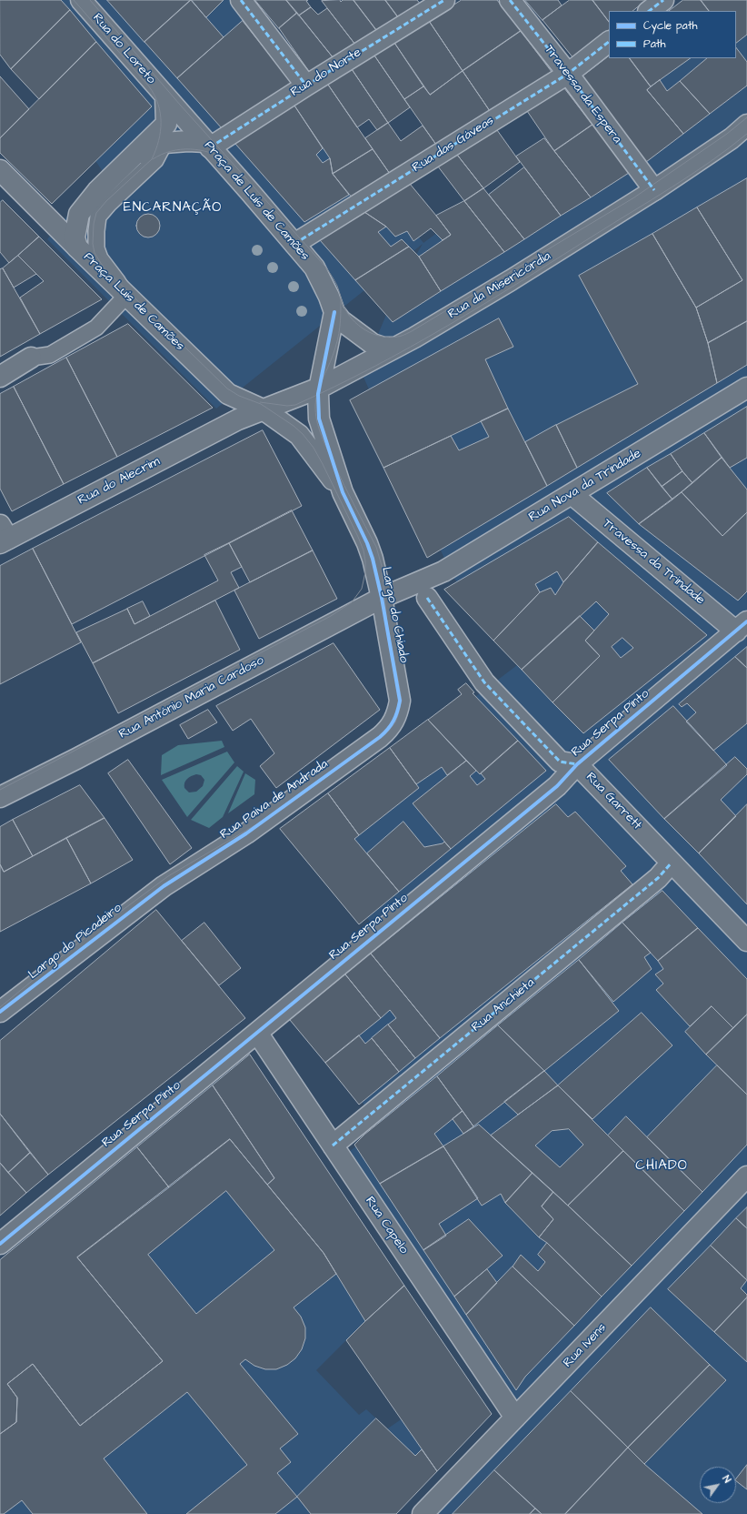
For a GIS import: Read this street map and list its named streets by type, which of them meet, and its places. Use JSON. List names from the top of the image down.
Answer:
{
  "streets": {
    "street": [
      "Rua do Loreto",
      "Rua do Norte",
      "Travessa da Espera",
      "Rua das Gáveas",
      "Praça de Luís de Camões",
      "Rua da Misericórdia",
      "Praça Luís de Camões",
      "Rua do Alecrim",
      "Rua Nova da Trindade",
      "Travessa da Trindade",
      "Largo do Chiado",
      "Rua António Maria Cardoso",
      "Rua Serpa Pinto",
      "Rua Paiva de Andrada",
      "Rua Garrett",
      "Largo do Picadeiro",
      "Rua Anchieta",
      "Rua Capelo",
      "Rua Ivens"
    ]
  },
  "crossings": [
    ["Rua do Loreto", "Praça de Luís de Camões"],
    ["Rua do Norte", "Praça de Luís de Camões"],
    ["Rua do Norte", "Praça Luís de Camões"],
    ["Travessa da Espera", "Rua das Gáveas"],
    ["Travessa da Espera", "Rua da Misericórdia"],
    ["Rua das Gáveas", "Praça de Luís de Camões"],
    ["Praça de Luís de Camões", "Praça Luís de Camões"],
    ["Rua da Misericórdia", "Praça Luís de Camões"],
    ["Rua da Misericórdia", "Rua do Alecrim"],
    ["Rua da Misericórdia", "Largo do Chiado"],
    ["Praça Luís de Camões", "Largo do Chiado"],
    ["Rua Nova da Trindade", "Travessa da Trindade"],
    ["Rua Nova da Trindade", "Largo do Chiado"],
    ["Rua Nova da Trindade", "Rua Garrett"],
    ["Travessa da Trindade", "Rua Serpa Pinto"],
    ["Largo do Chiado", "Rua António Maria Cardoso"],
    ["Largo do Chiado", "Rua Paiva de Andrada"],
    ["Largo do Chiado", "Rua Garrett"],
    ["Rua Serpa Pinto", "Rua Garrett"],
    ["Rua Serpa Pinto", "Rua Capelo"],
    ["Rua Paiva de Andrada", "Largo do Picadeiro"],
    ["Rua Garrett", "Rua Anchieta"],
    ["Rua Anchieta", "Rua Capelo"],
    ["Rua Capelo", "Rua Ivens"]
  ],
  "districts": ["ENCARNAÇÃO", "CHIADO"],
  "legend": ["Cycle path", "Path"],
  "north": "top right"
}
